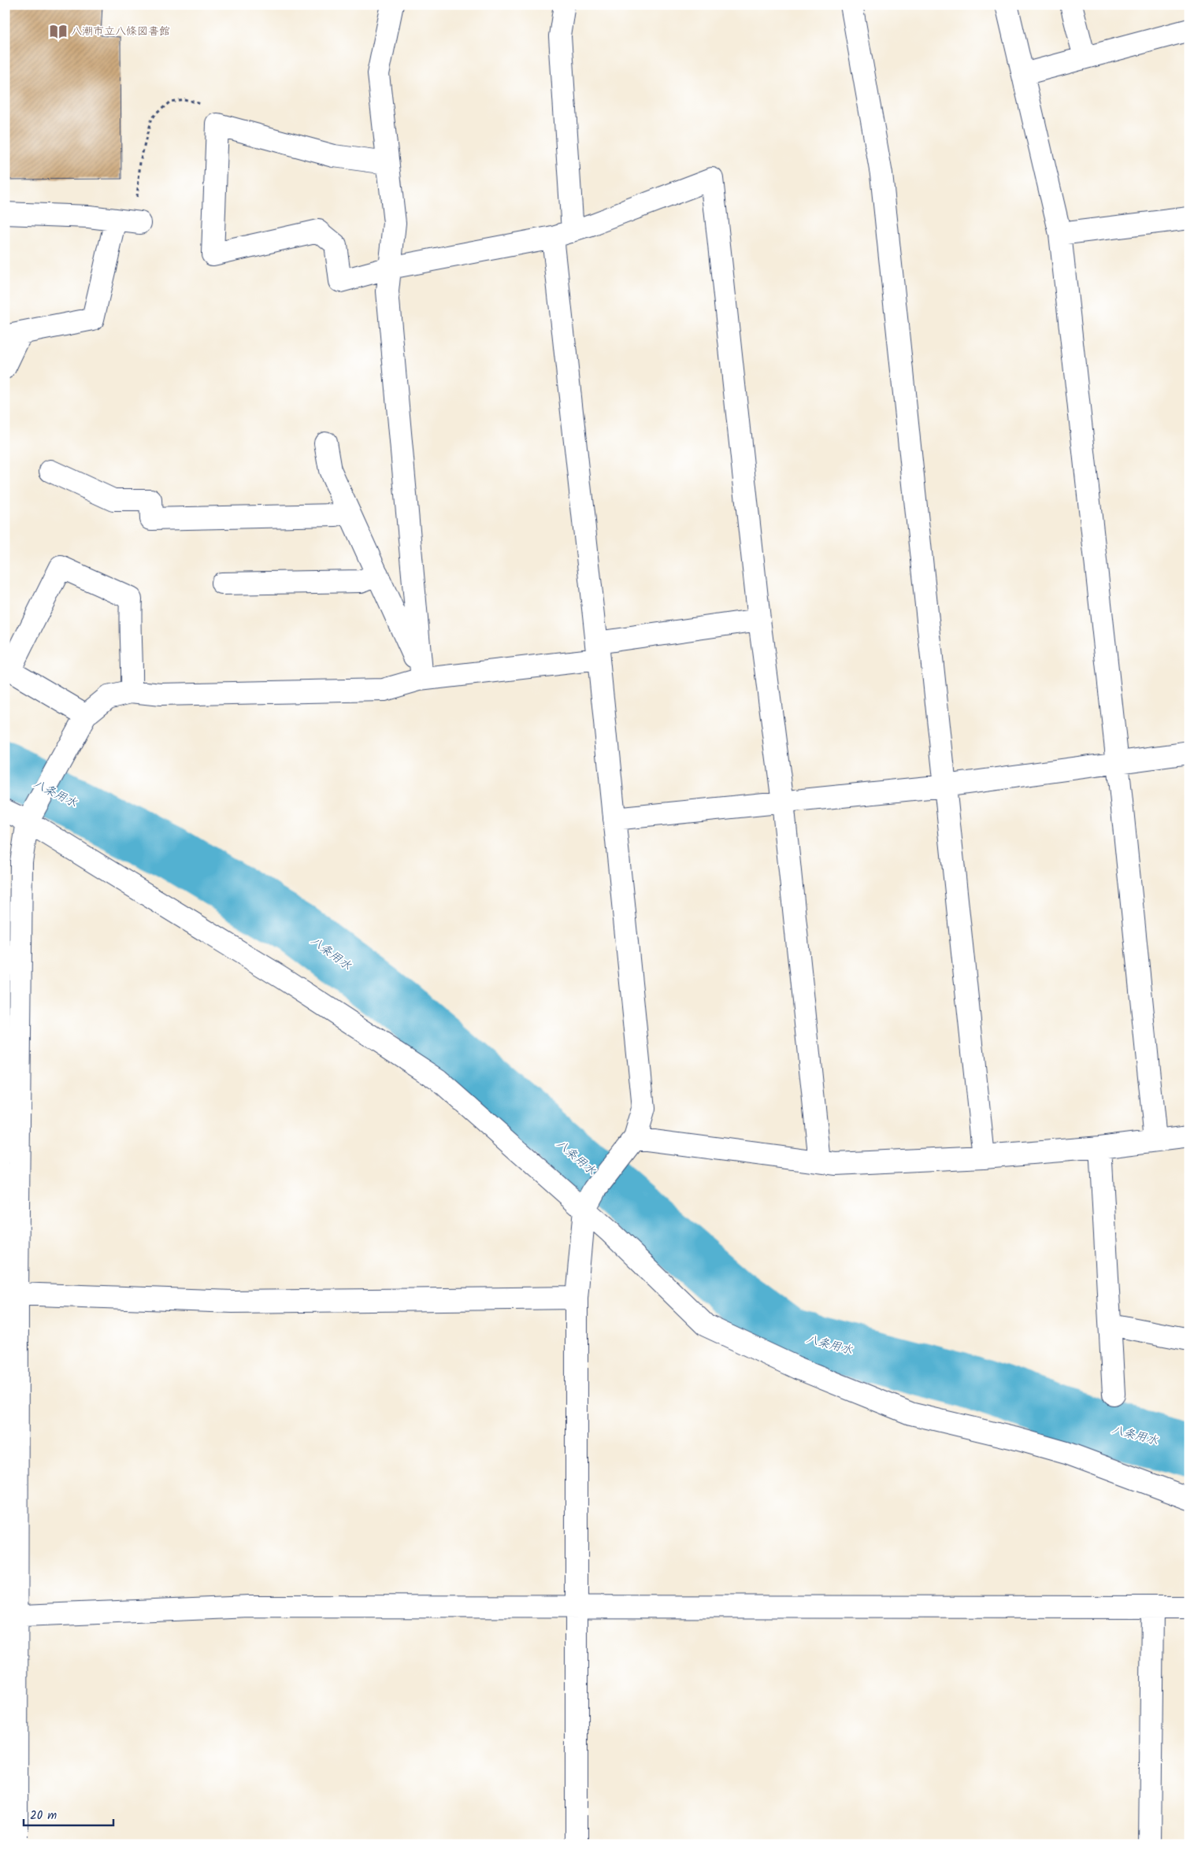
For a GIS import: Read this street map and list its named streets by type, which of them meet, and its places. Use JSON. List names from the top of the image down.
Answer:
{
  "water": ["八条用水"],
  "places": {
    "library": ["八潮市立八條図書館"]
  },
  "scale_bar": "20 m"
}
